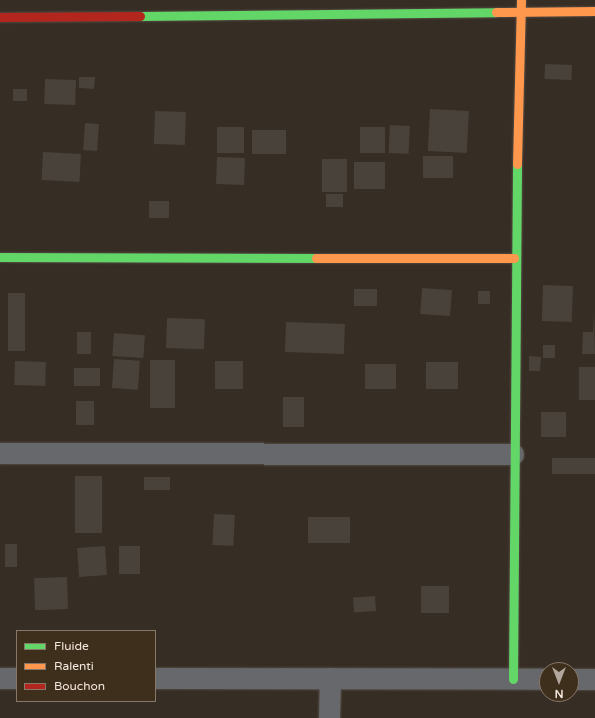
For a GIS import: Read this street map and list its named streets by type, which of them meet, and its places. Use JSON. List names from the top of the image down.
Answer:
{
  "legend": ["Fluide", "Ralenti", "Bouchon"],
  "north": "bottom"
}
